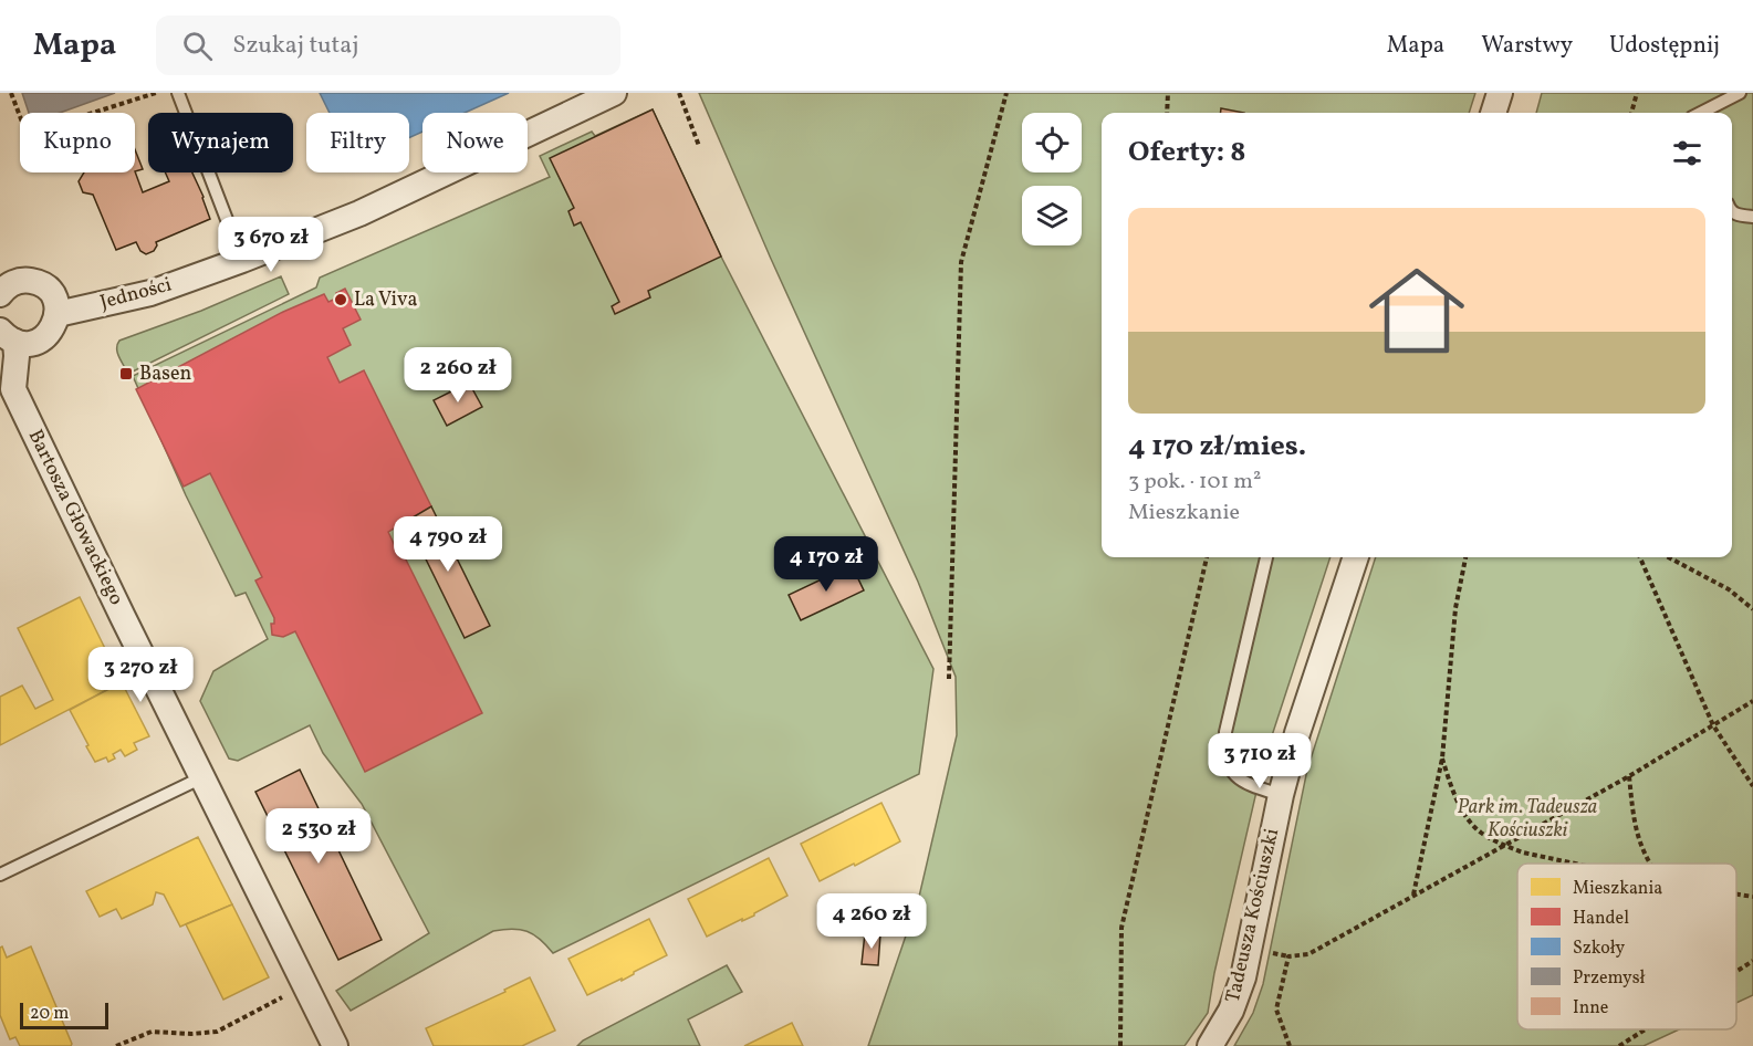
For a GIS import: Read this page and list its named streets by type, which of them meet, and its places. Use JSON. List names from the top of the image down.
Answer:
{
  "streets": {
    "street": ["Jedności", "Bartosza Głowackiego", "Tadeusza Kościuszki"]
  },
  "parks": ["Park im. Tadeusza Kościuszki"],
  "places": {
    "other": ["La Viva"],
    "transit": ["Basen"]
  },
  "legend": [
    "Mieszkania",
    "Handel",
    "Szkoły",
    "Przemysł",
    "Inne"
  ],
  "scale_bar": "20 m",
  "page": {
    "header": "Mapa",
    "search": "Szukaj tutaj",
    "nav": ["Mapa", "Warstwy", "Udostępnij"],
    "chip": [
      "Kupno",
      "Wynajem",
      "Filtry",
      "Nowe"
    ],
    "heading": "Oferty: 8",
    "list": [
      {
        "name": "4 170 zł/mies.",
        "note": "3 pok. · 101 m² · Mieszkanie"
      }
    ],
    "price": [
      "3 670 zł",
      "2 260 zł",
      "4 790 zł",
      "4 170 zł",
      "3 270 zł",
      "3 710 zł",
      "2 530 zł",
      "4 260 zł"
    ],
    "scale": "20 m"
  }
}
